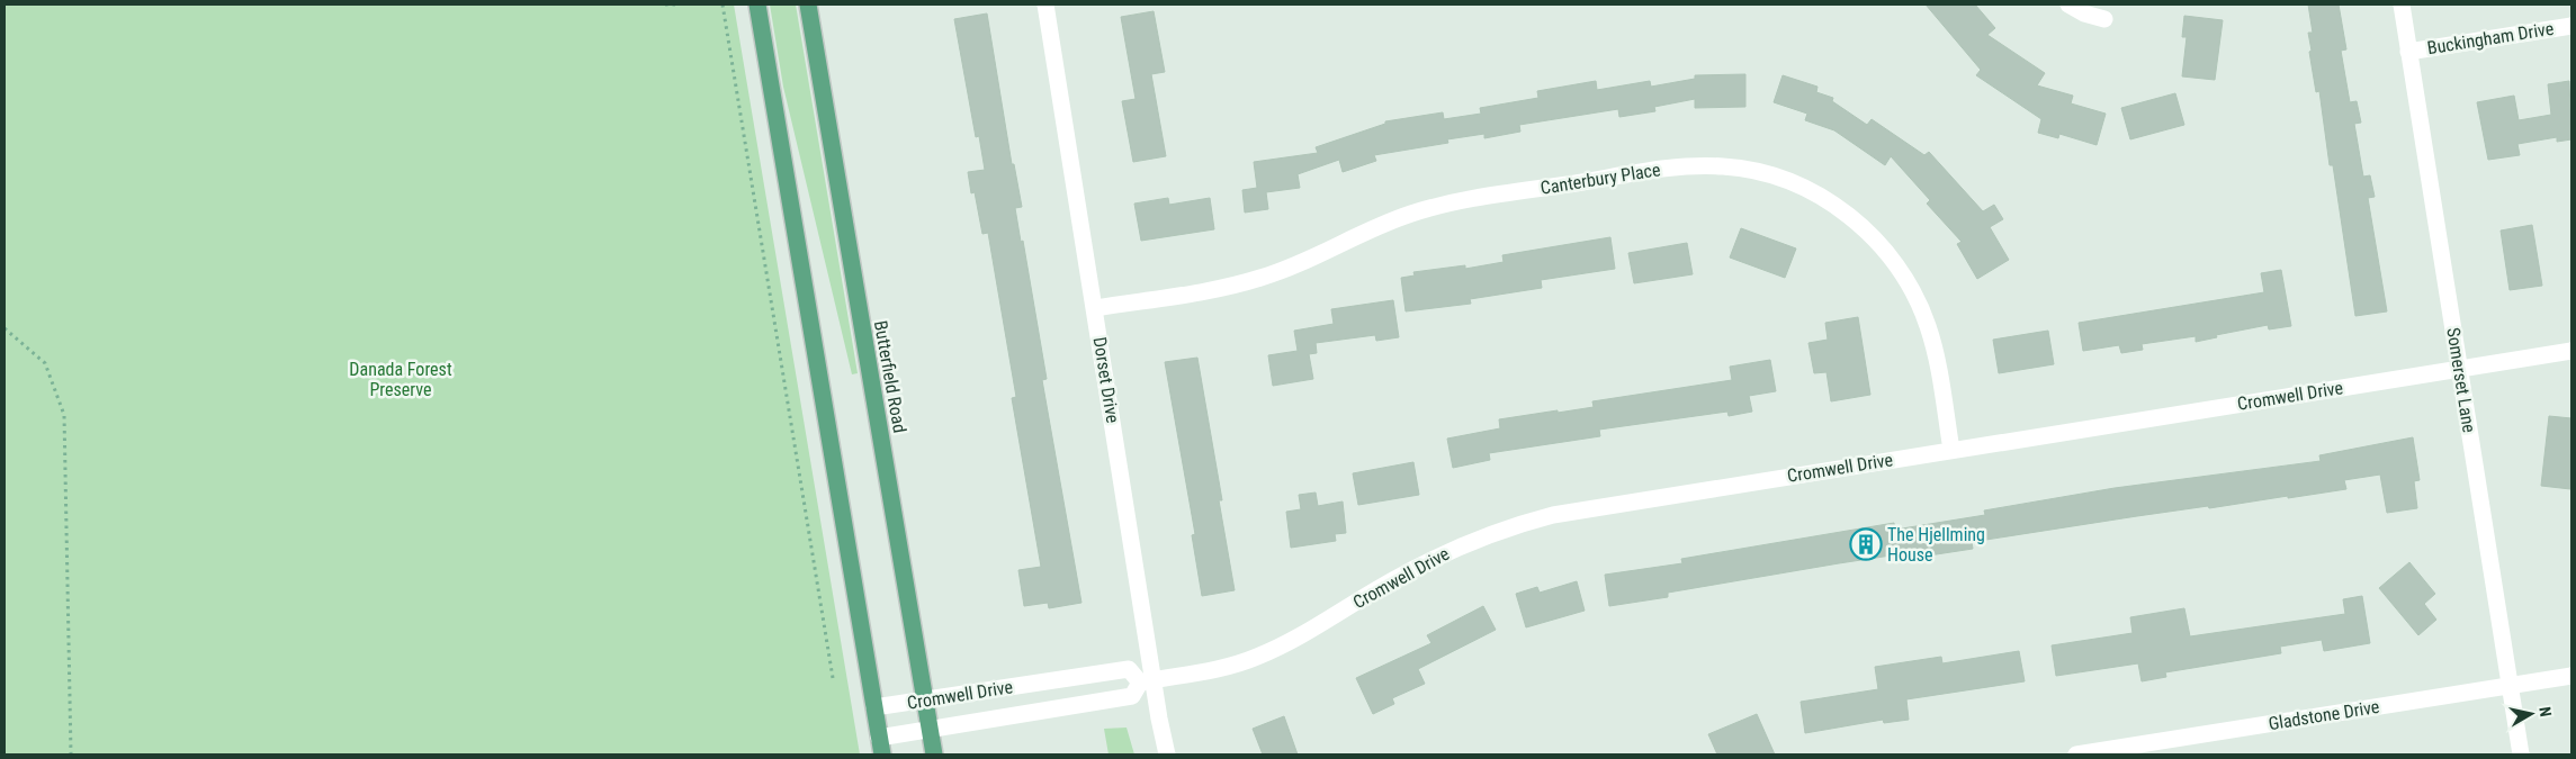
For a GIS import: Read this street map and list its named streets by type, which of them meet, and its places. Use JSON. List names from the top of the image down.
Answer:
{
  "streets": {
    "main road": ["Butterfield Road"],
    "street": [
      "Buckingham Drive",
      "Canterbury Place",
      "Dorset Drive",
      "Somerset Lane",
      "Cromwell Drive",
      "Gladstone Drive"
    ]
  },
  "crossings": [
    ["Buckingham Drive", "Somerset Lane"],
    ["Canterbury Place", "Dorset Drive"],
    ["Canterbury Place", "Cromwell Drive"],
    ["Butterfield Road", "Cromwell Drive"],
    ["Dorset Drive", "Cromwell Drive"],
    ["Somerset Lane", "Cromwell Drive"],
    ["Somerset Lane", "Gladstone Drive"]
  ],
  "parks": ["Danada Forest Preserve"],
  "places": {
    "building": ["The Hjellming House"]
  },
  "north": "right"
}
